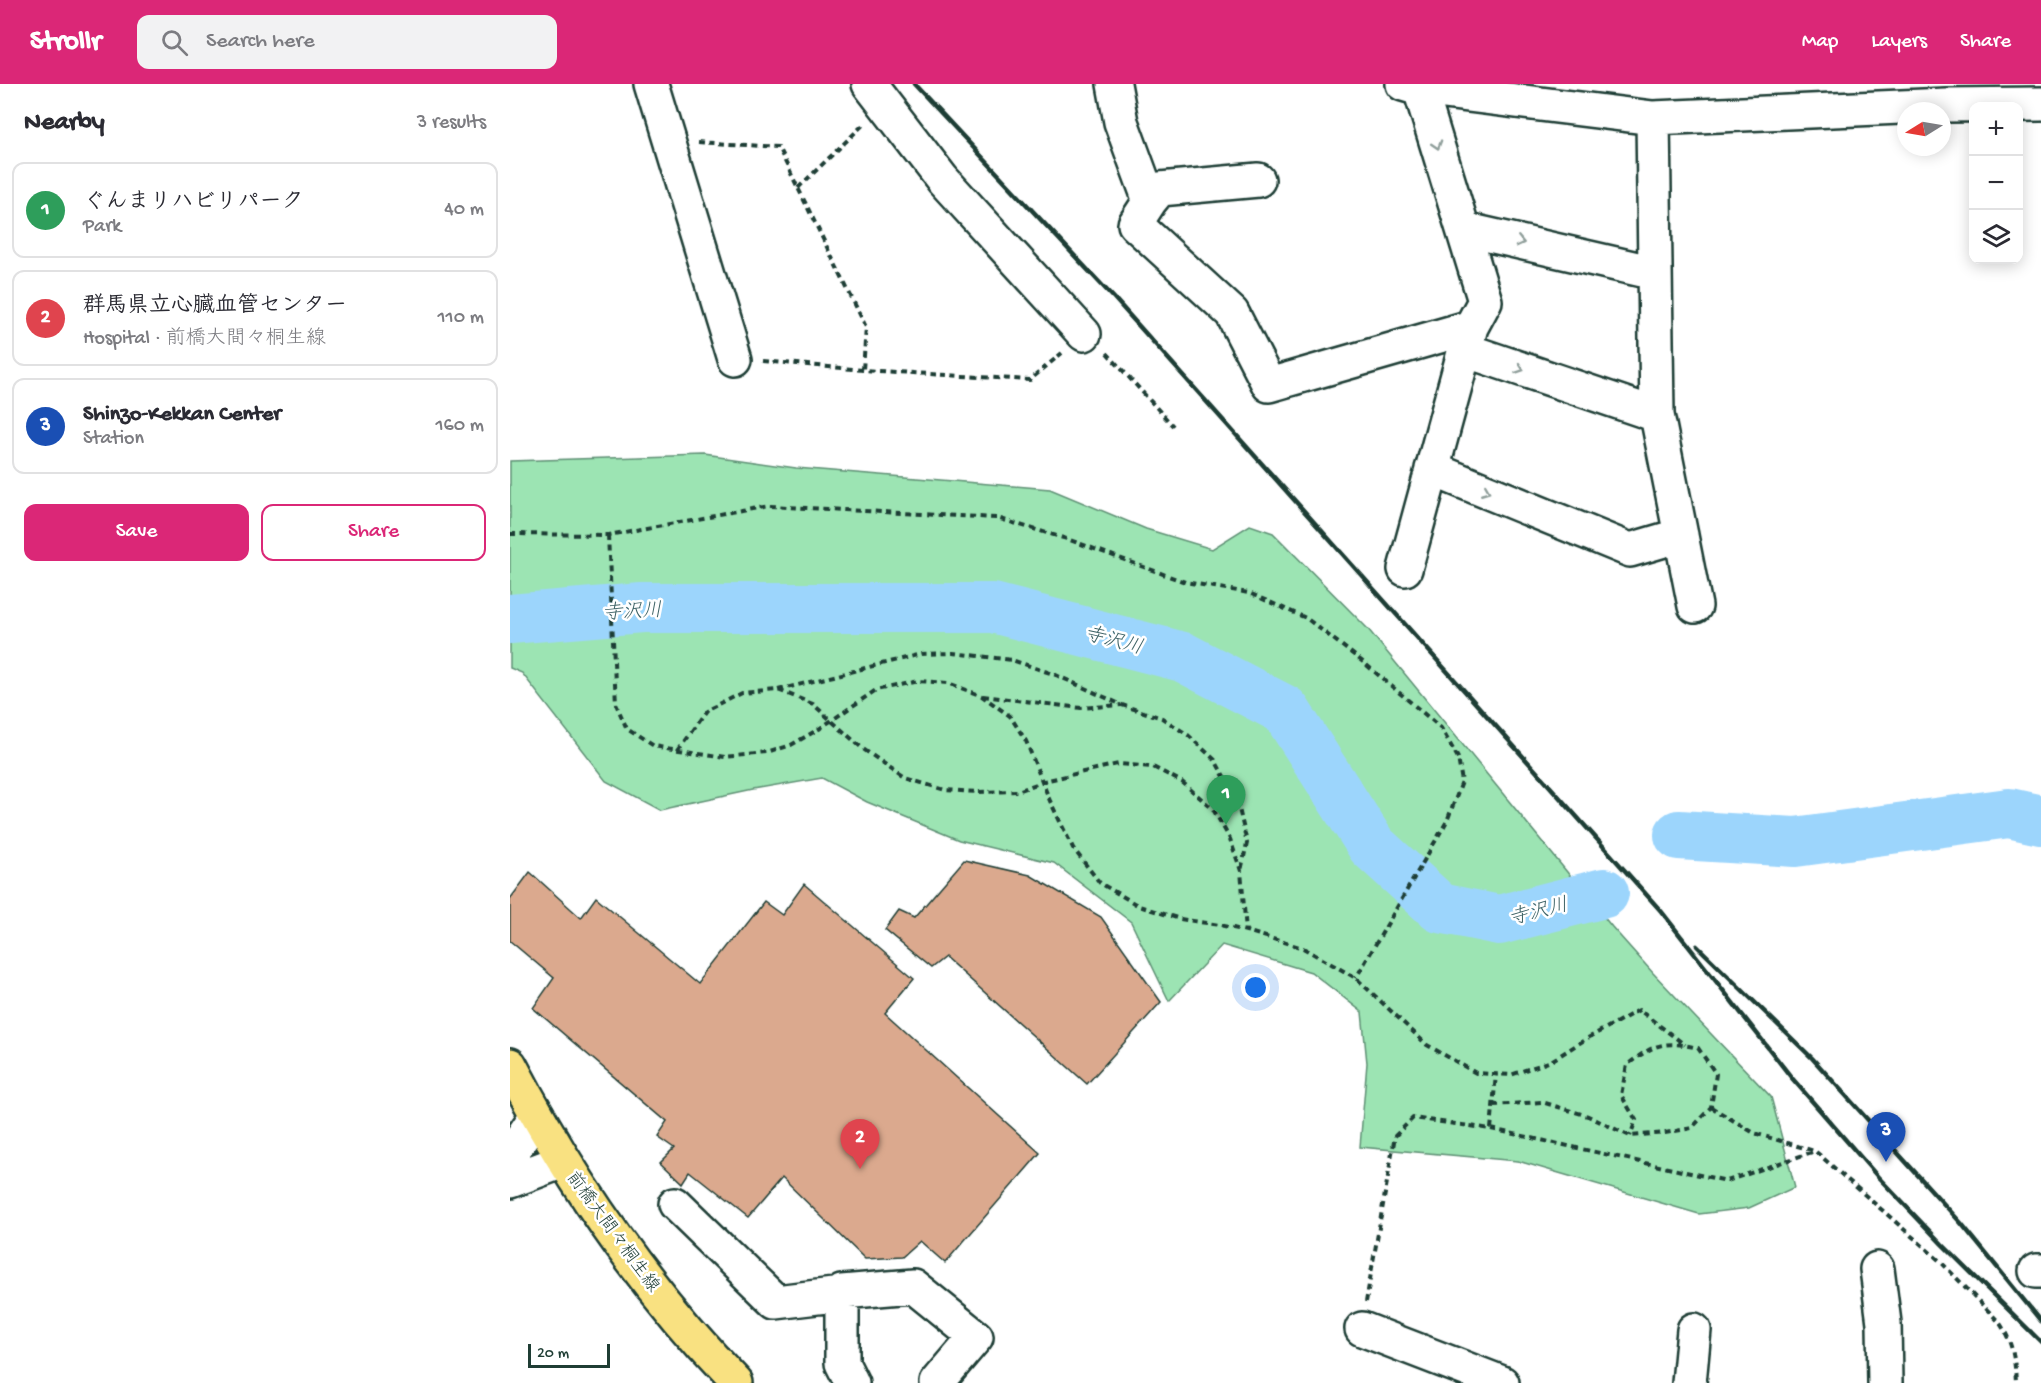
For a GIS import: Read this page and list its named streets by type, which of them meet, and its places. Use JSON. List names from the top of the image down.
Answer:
{
  "streets": {
    "main road": ["前橋大間々桐生線"]
  },
  "water": ["寺沢川"],
  "scale_bar": "20 m",
  "north": "left",
  "page": {
    "header": "Strollr",
    "search": "Search here",
    "nav": ["Map", "Layers", "Share"],
    "heading": ["Nearby", "3 results"],
    "map_buttons": ["+", "−"],
    "list": [
      {
        "mark": "1",
        "name": "ぐんまリハビリパーク",
        "note": "Park",
        "value": "40 m"
      },
      {
        "mark": "2",
        "name": "群馬県立心臓血管センター",
        "note": "Hospital · 前橋大間々桐生線",
        "value": "110 m"
      },
      {
        "mark": "3",
        "name": "Shinzo-Kekkan Center",
        "note": "Station",
        "value": "160 m"
      }
    ],
    "buttons": ["Save", "Share"],
    "pins": ["1", "3", "2"],
    "scale": "20 m"
  }
}
